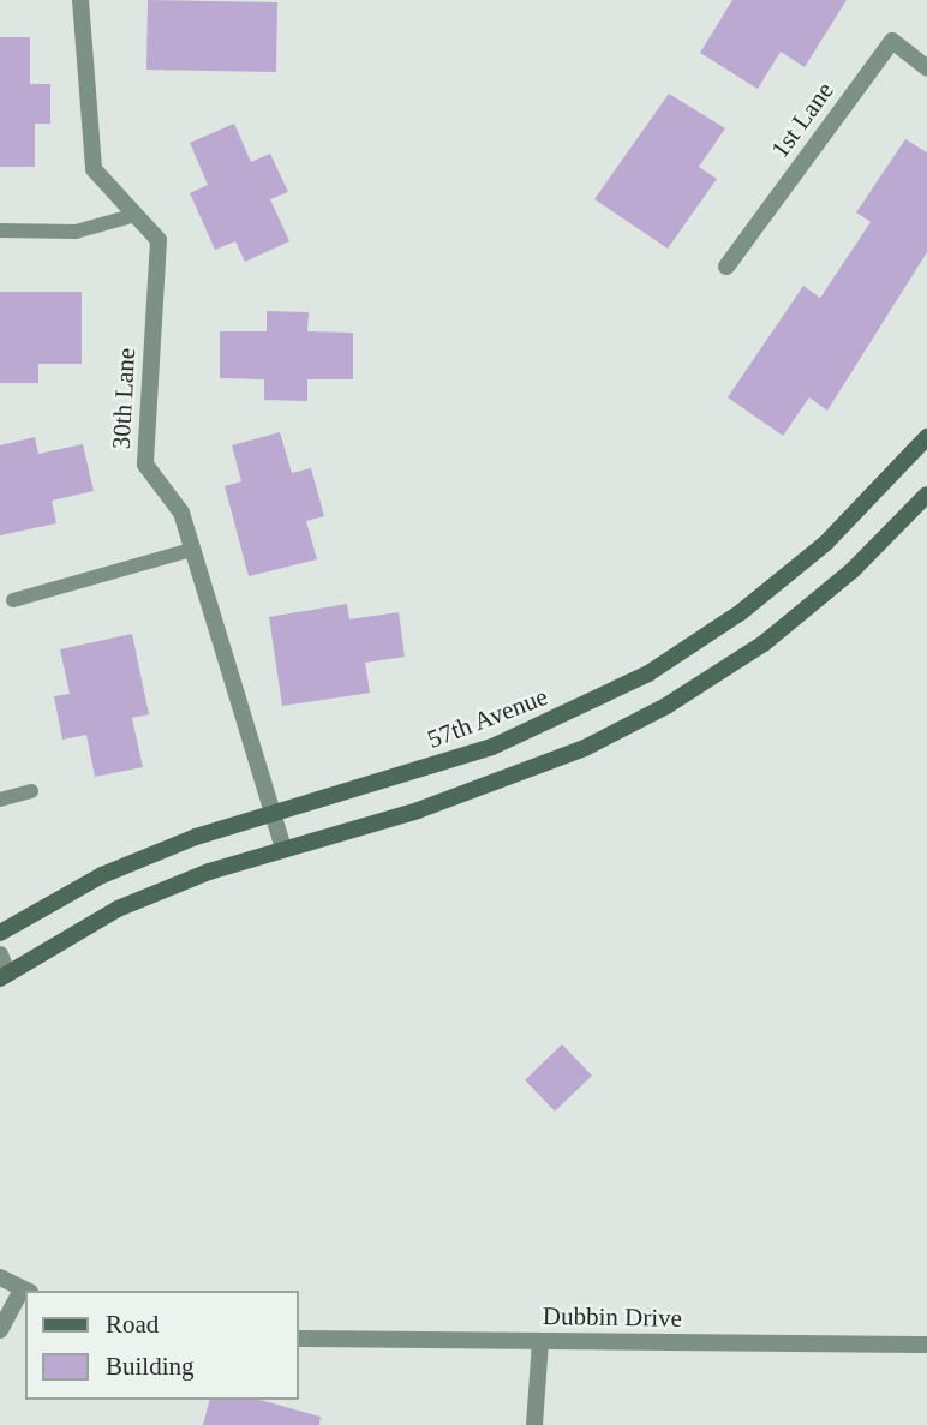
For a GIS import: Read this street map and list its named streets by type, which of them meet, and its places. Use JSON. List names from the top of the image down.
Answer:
{
  "streets": {
    "street": [
      "1st Lane",
      "30th Lane",
      "57th Avenue",
      "Dubbin Drive"
    ]
  },
  "crossings": [
    ["30th Lane", "57th Avenue"]
  ],
  "legend": ["Road", "Building"]
}
